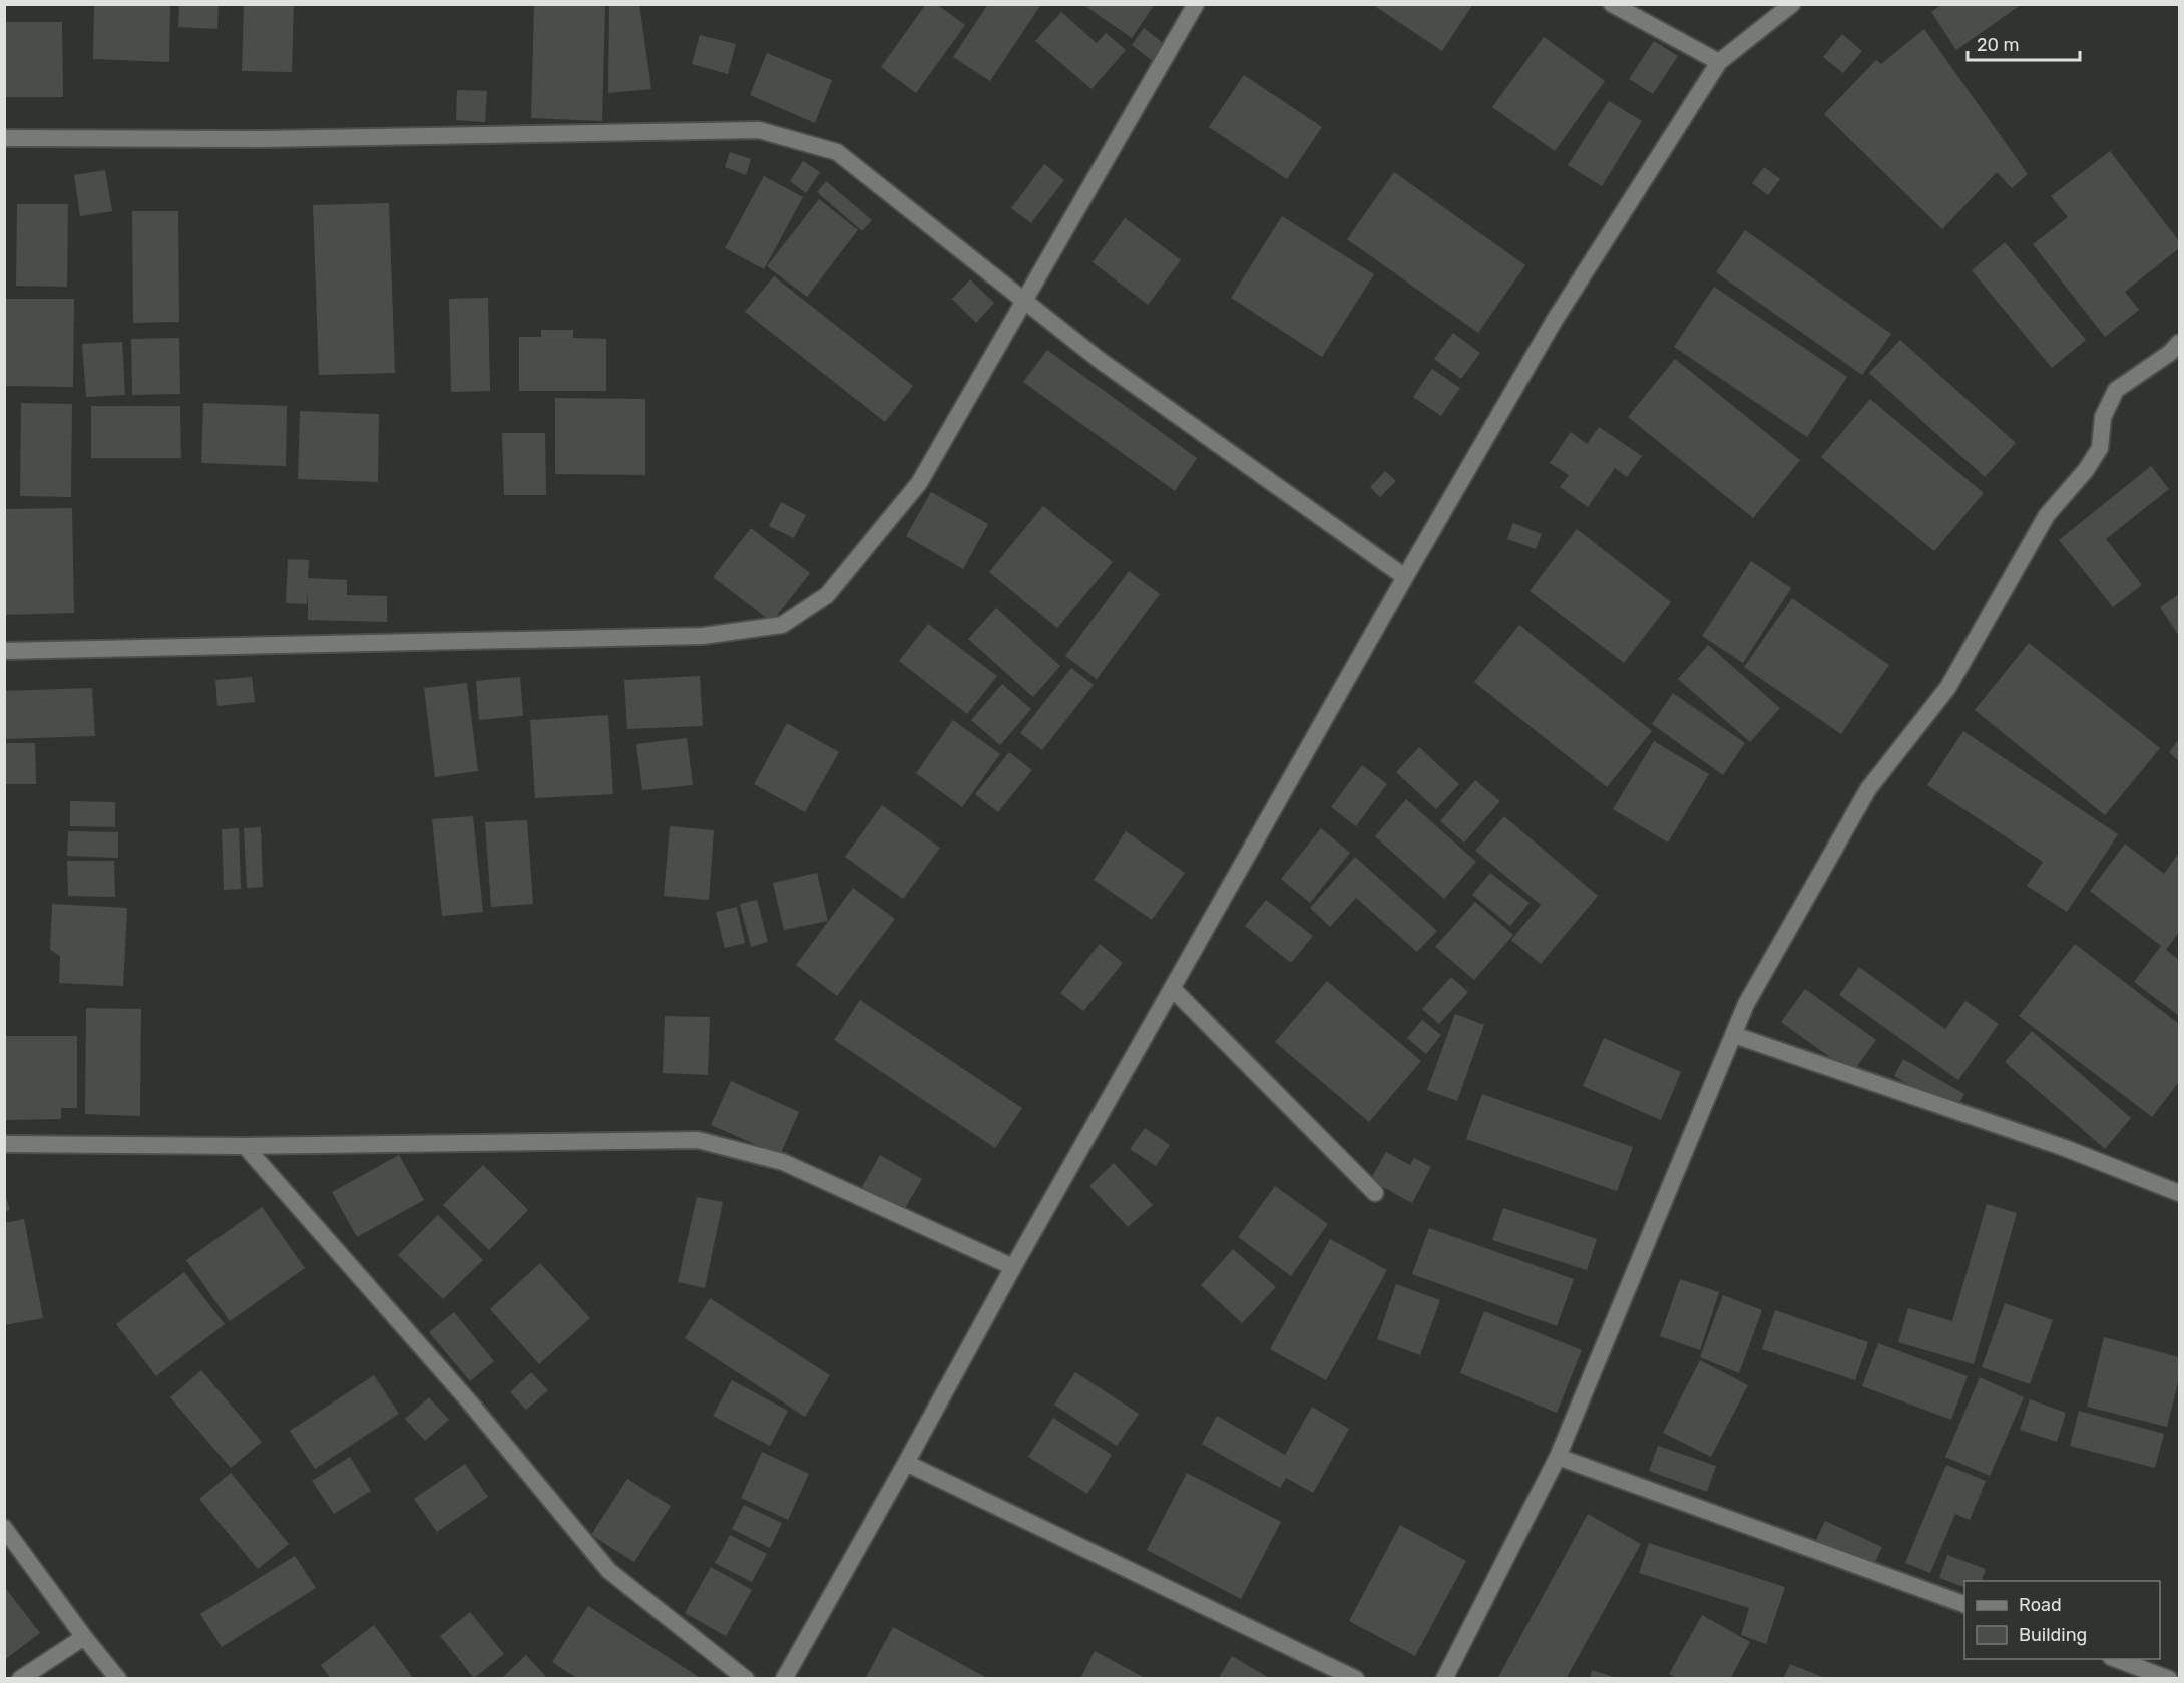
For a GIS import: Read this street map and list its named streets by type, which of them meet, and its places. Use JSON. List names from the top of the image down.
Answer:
{
  "legend": ["Road", "Building"],
  "scale_bar": "20 m"
}
